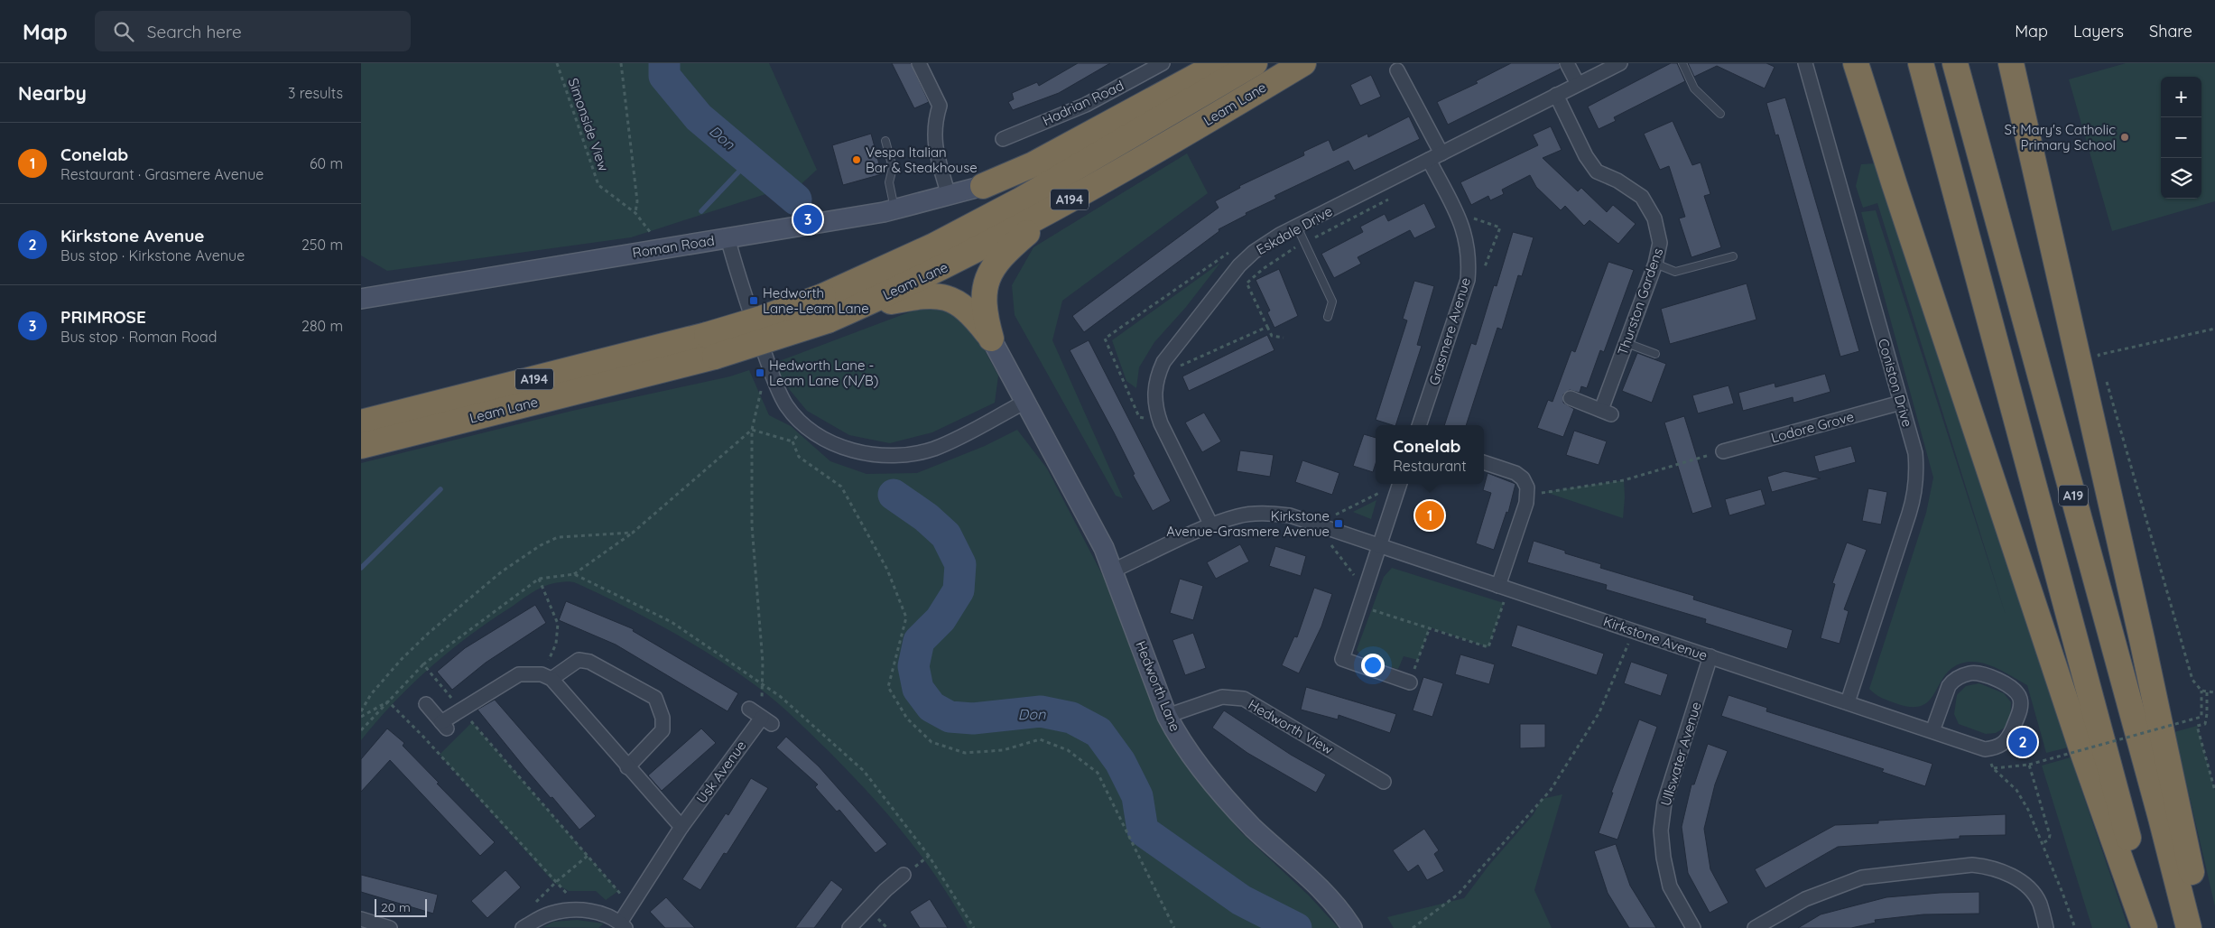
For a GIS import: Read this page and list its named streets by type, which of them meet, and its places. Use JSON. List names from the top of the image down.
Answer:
{
  "streets": {
    "highway": ["Leam Lane", "A194", "A19"],
    "street": [
      "Hadrian Road",
      "Eskdale Drive",
      "Roman Road",
      "Thurston Gardens",
      "Grasmere Avenue",
      "Coniston Drive",
      "Lodore Grove",
      "Kirkstone Avenue",
      "Hedworth Lane",
      "Hedworth View",
      "Ullswater Avenue",
      "Usk Avenue"
    ],
    "path": ["Simonside View"]
  },
  "crossings": [
    ["Leam Lane", "A194"],
    ["Simonside View", "Roman Road"],
    ["A194", "Hedworth Lane"],
    ["Eskdale Drive", "Thurston Gardens"],
    ["Eskdale Drive", "Grasmere Avenue"],
    ["Eskdale Drive", "Kirkstone Avenue"],
    ["Coniston Drive", "Lodore Grove"],
    ["Coniston Drive", "Kirkstone Avenue"],
    ["Kirkstone Avenue", "Hedworth Lane"],
    ["Kirkstone Avenue", "Ullswater Avenue"],
    ["Hedworth Lane", "Hedworth View"]
  ],
  "water": ["Don"],
  "places": {
    "other": ["St Mary's Catholic Primary School", "Vespa Italian Bar & Steakhouse"],
    "transit": ["Hedworth Lane-Leam Lane", "Hedworth Lane - Leam Lane (N/B)", "Kirkstone Avenue-Grasmere Avenue"]
  },
  "scale_bar": "20 m",
  "page": {
    "header": "Map",
    "search": "Search here",
    "nav": ["Map", "Layers", "Share"],
    "heading": ["Nearby", "3 results"],
    "map_buttons": ["+", "−"],
    "list": [
      {
        "mark": "1",
        "name": "Conelab",
        "note": "Restaurant · Grasmere Avenue",
        "value": "60 m"
      },
      {
        "mark": "2",
        "name": "Kirkstone Avenue",
        "note": "Bus stop · Kirkstone Avenue",
        "value": "250 m"
      },
      {
        "mark": "3",
        "name": "PRIMROSE",
        "note": "Bus stop · Roman Road",
        "value": "280 m"
      }
    ],
    "pins": ["3", "1", "2"],
    "popup": ["Conelab", "Restaurant"],
    "scale": "20 m"
  }
}
